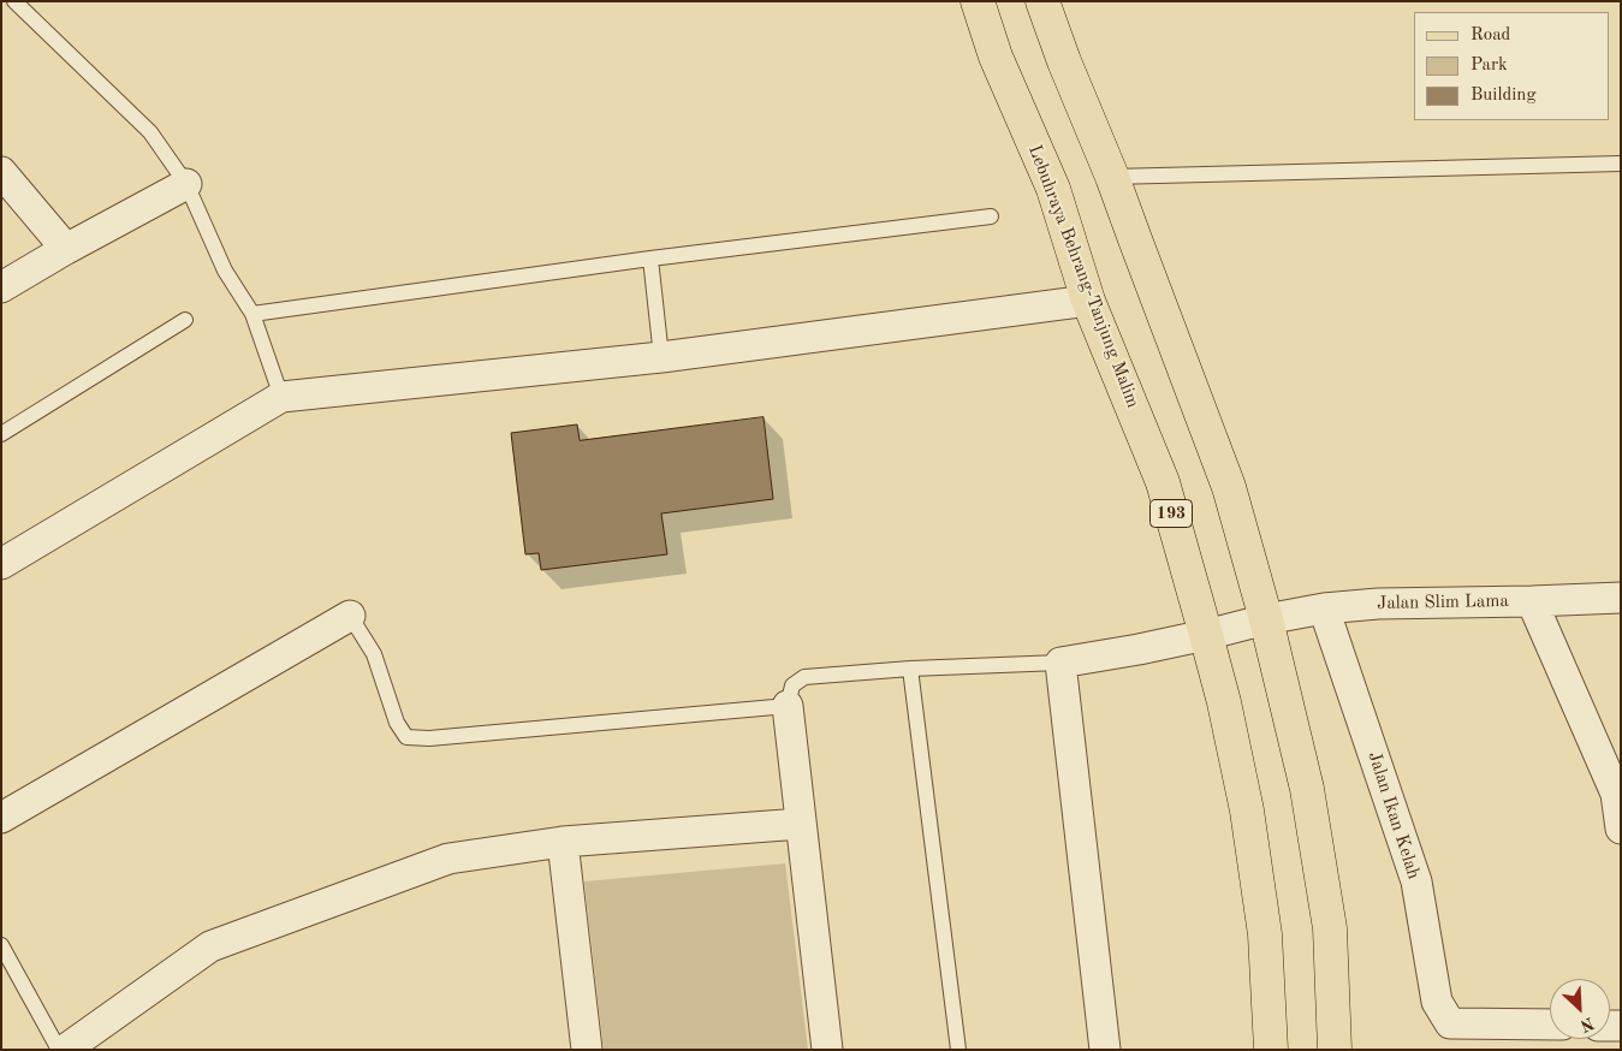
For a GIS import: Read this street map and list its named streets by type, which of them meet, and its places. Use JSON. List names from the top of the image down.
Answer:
{
  "streets": {
    "main road": ["Lebuhraya Behrang-Tanjung Malim", "193"],
    "street": ["Jalan Slim Lama", "Jalan Ikan Kelah"]
  },
  "crossings": [
    ["Lebuhraya Behrang-Tanjung Malim", "Jalan Slim Lama"],
    ["Jalan Slim Lama", "Jalan Ikan Kelah"]
  ],
  "legend": ["Road", "Park", "Building"],
  "north": "bottom right"
}
